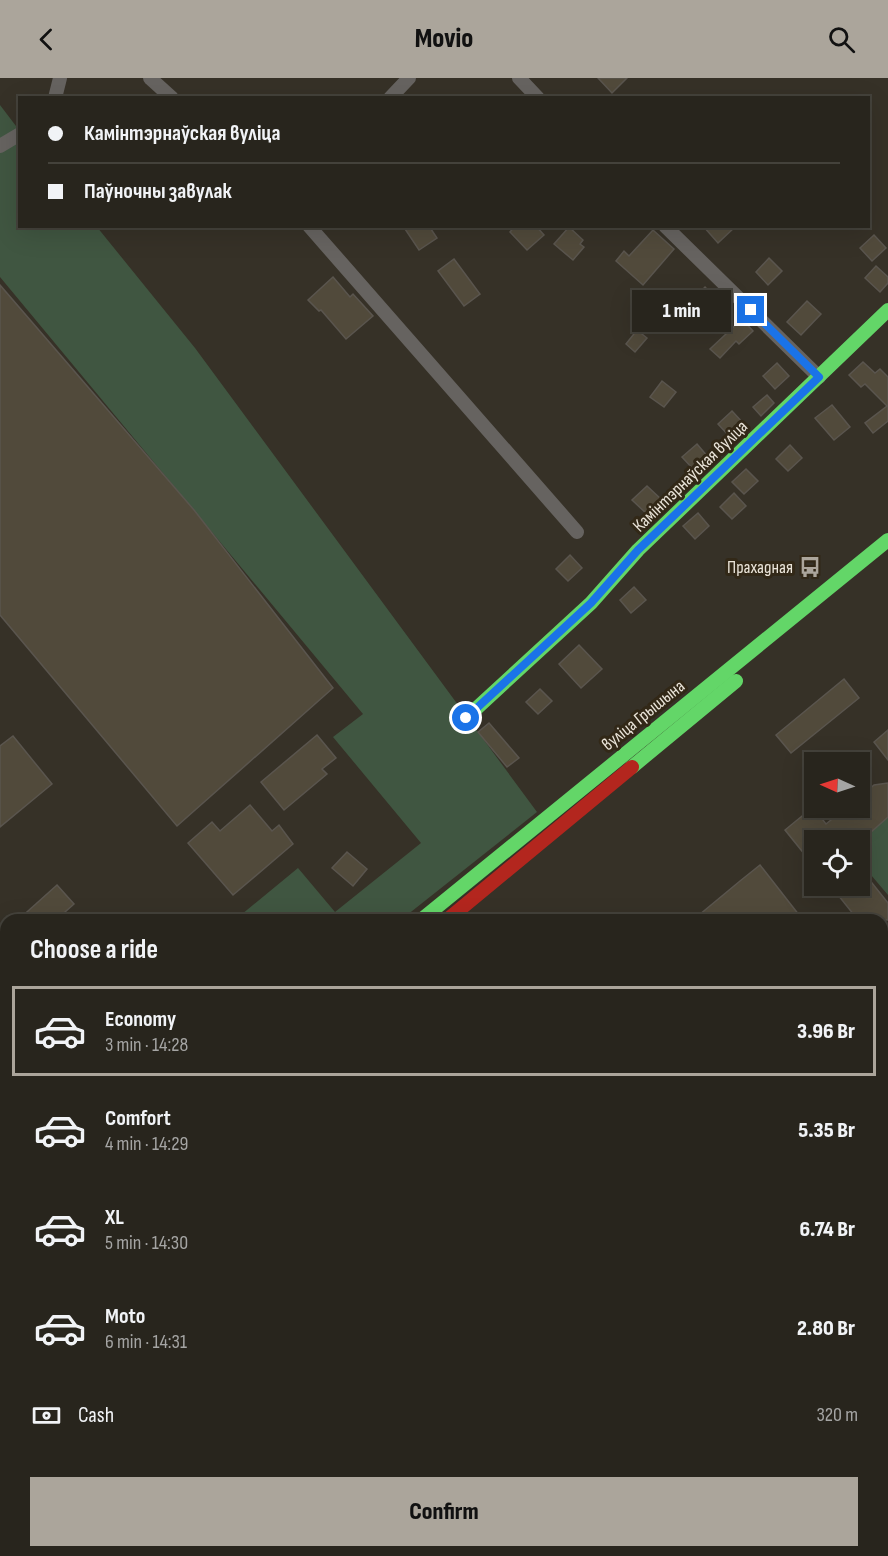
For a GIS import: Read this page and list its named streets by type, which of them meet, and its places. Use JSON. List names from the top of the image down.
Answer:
{
  "streets": {
    "main road": ["Камінтэрнаўская вуліца", "вуліца Грышына"]
  },
  "places": {
    "bus stop": ["Прахадная"]
  },
  "north": "left",
  "page": {
    "header": "Movio",
    "banner": ["Камінтэрнаўская вуліца", "Паўночны завулак"],
    "bubble": "1 min",
    "heading": "Choose a ride",
    "list": [
      {
        "name": "Economy",
        "note": "3 min · 14:28",
        "value": "3.96 Br"
      },
      {
        "name": "Comfort",
        "note": "4 min · 14:29",
        "value": "5.35 Br"
      },
      {
        "name": "XL",
        "note": "5 min · 14:30",
        "value": "6.74 Br"
      },
      {
        "name": "Moto",
        "note": "6 min · 14:31",
        "value": "2.80 Br"
      }
    ],
    "pay": ["Cash", "320 m"],
    "buttons": "Confirm"
  }
}
